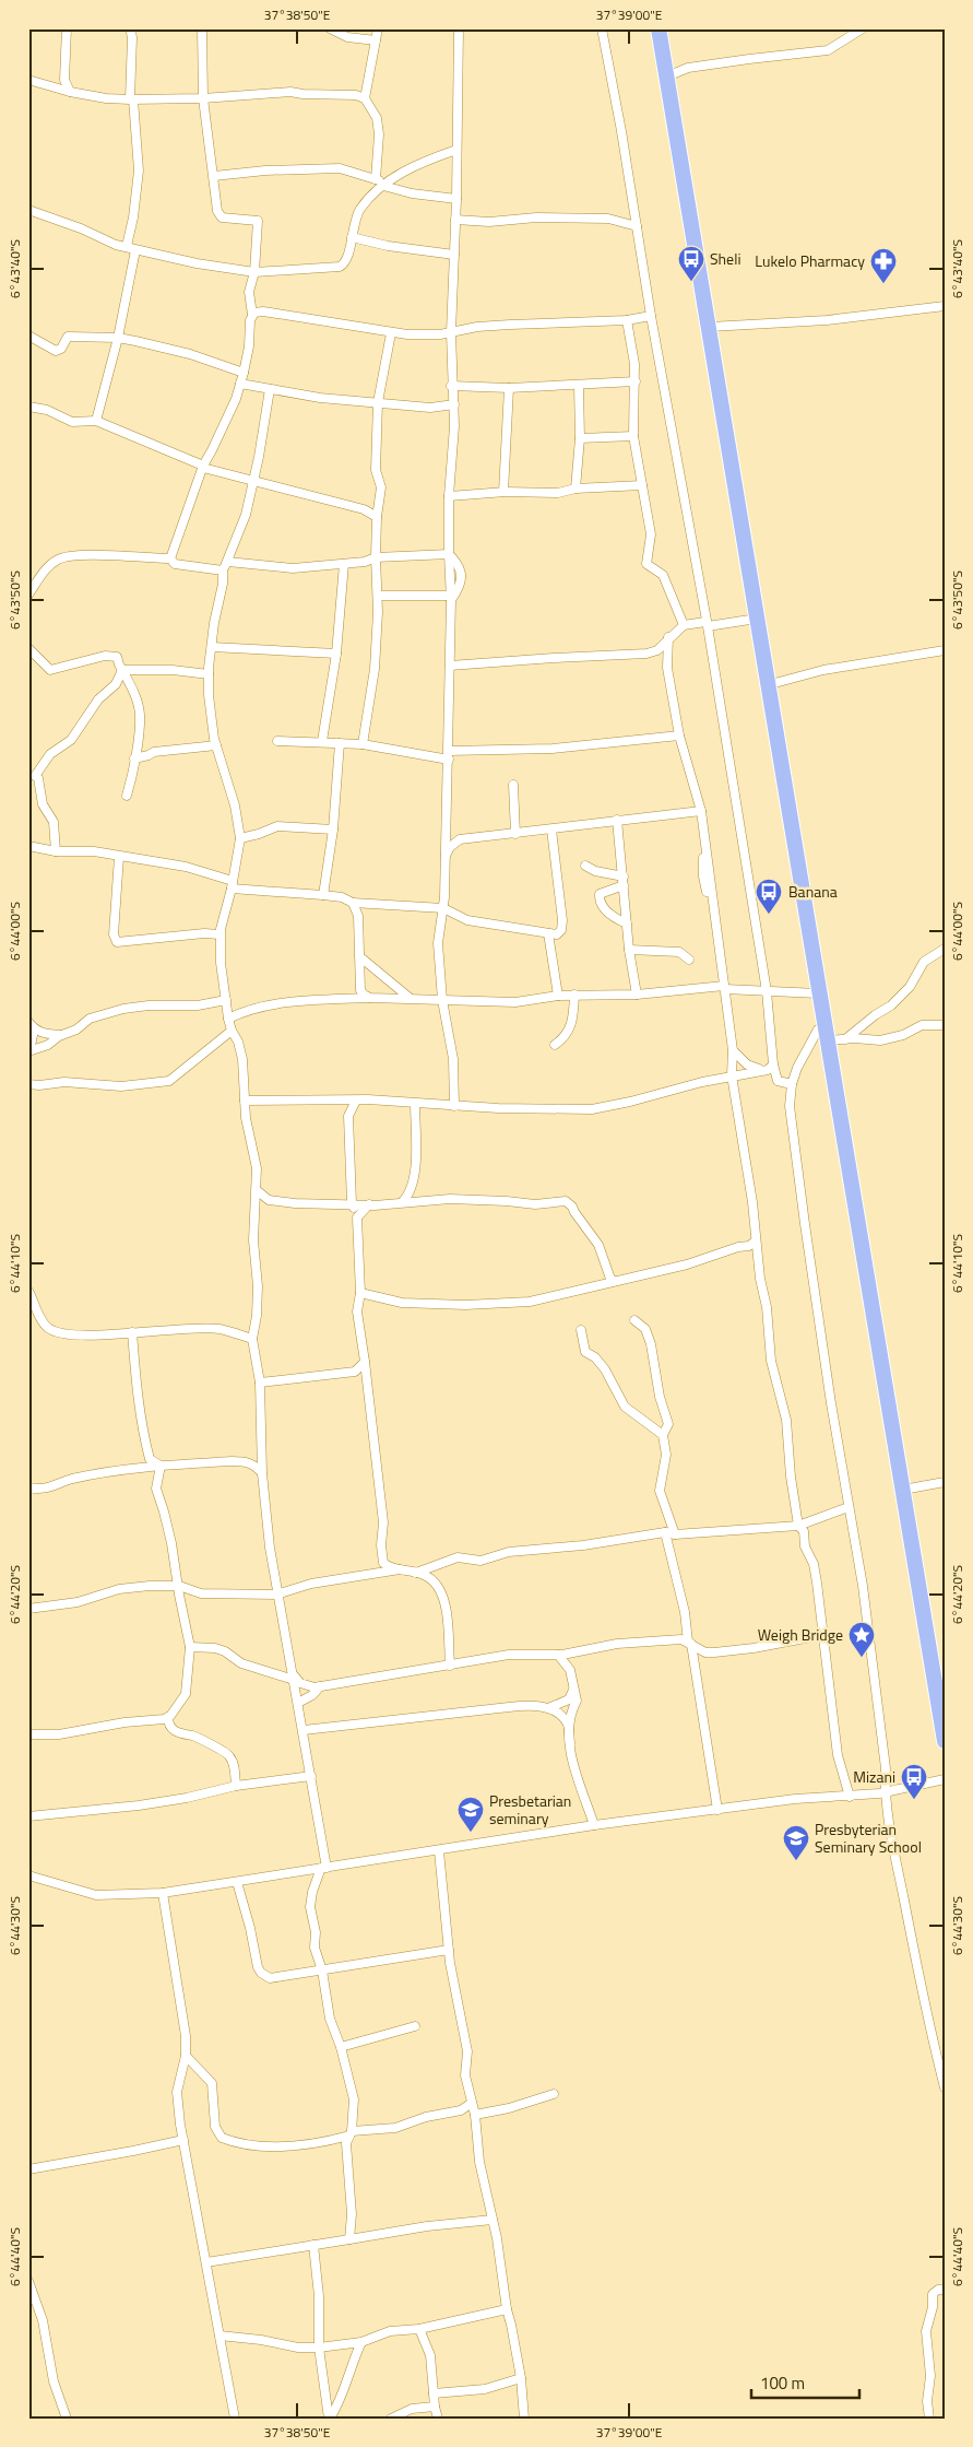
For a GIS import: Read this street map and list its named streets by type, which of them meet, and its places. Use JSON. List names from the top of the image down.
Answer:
{
  "places": {
    "bus stop": ["Sheli", "Banana", "Mizani"],
    "pharmacy": ["Lukelo Pharmacy"],
    "place": ["Weigh Bridge"],
    "school or university": ["Presbetarian seminary", "Presbyterian Seminary School"]
  },
  "scale_bar": "100 m",
  "coordinates": [
    "37°38'50\"E",
    "37°39'00\"E",
    "6°43'40\"S",
    "6°43'50\"S",
    "6°44'00\"S",
    "6°44'10\"S",
    "6°44'20\"S",
    "6°44'30\"S",
    "6°44'40\"S"
  ]
}
